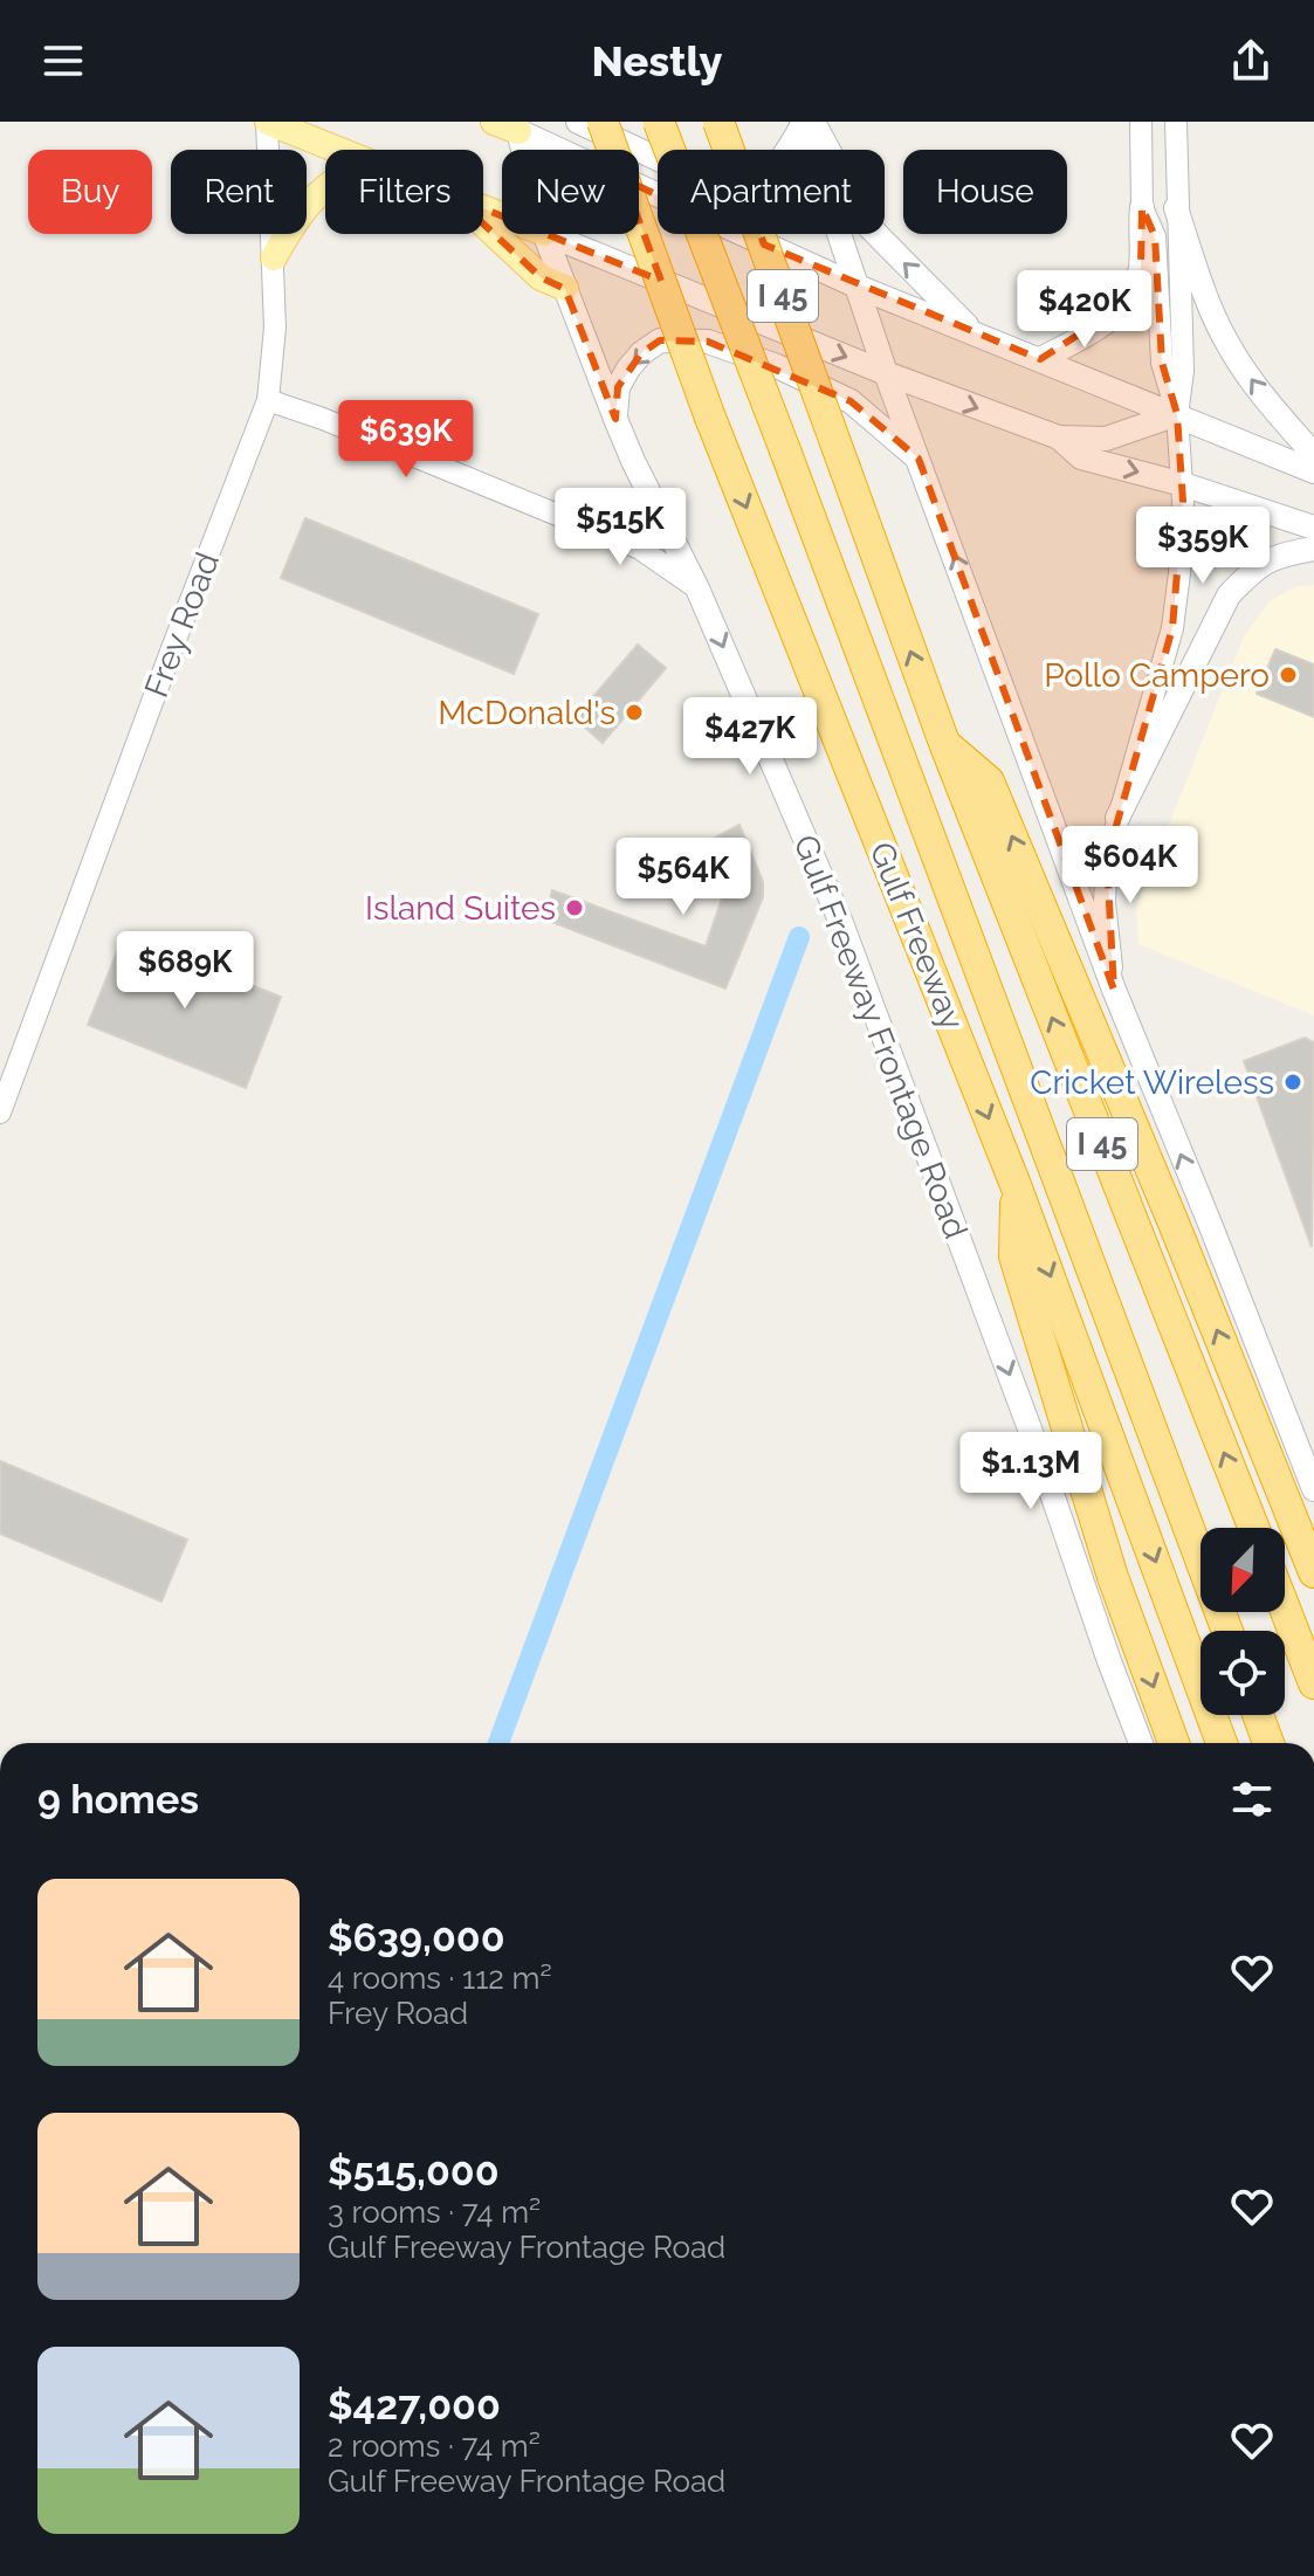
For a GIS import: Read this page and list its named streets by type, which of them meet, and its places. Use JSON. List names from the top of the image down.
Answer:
{
  "streets": {
    "highway": ["I 45", "Gulf Freeway"],
    "main road": ["Gulf Freeway Frontage Road"],
    "street": ["Frey Road"]
  },
  "one_way": ["Gulf Freeway Frontage Road"],
  "places": [
    "Pollo Campero",
    "McDonald's",
    "Island Suites",
    "Cricket Wireless"
  ],
  "north": "bottom left",
  "page": {
    "header": "Nestly",
    "chip": [
      "Buy",
      "Rent",
      "Filters",
      "New",
      "Apartment",
      "House"
    ],
    "price": [
      "$420K",
      "$639K",
      "$515K",
      "$359K",
      "$427K",
      "$604K",
      "$564K",
      "$689K",
      "$1.13M"
    ],
    "heading": "9 homes",
    "list": [
      {
        "name": "$639,000",
        "note": "4 rooms · 112 m² · Frey Road"
      },
      {
        "name": "$515,000",
        "note": "3 rooms · 74 m² · Gulf Freeway Frontage Road"
      },
      {
        "name": "$427,000",
        "note": "2 rooms · 74 m² · Gulf Freeway Frontage Road"
      }
    ]
  }
}
